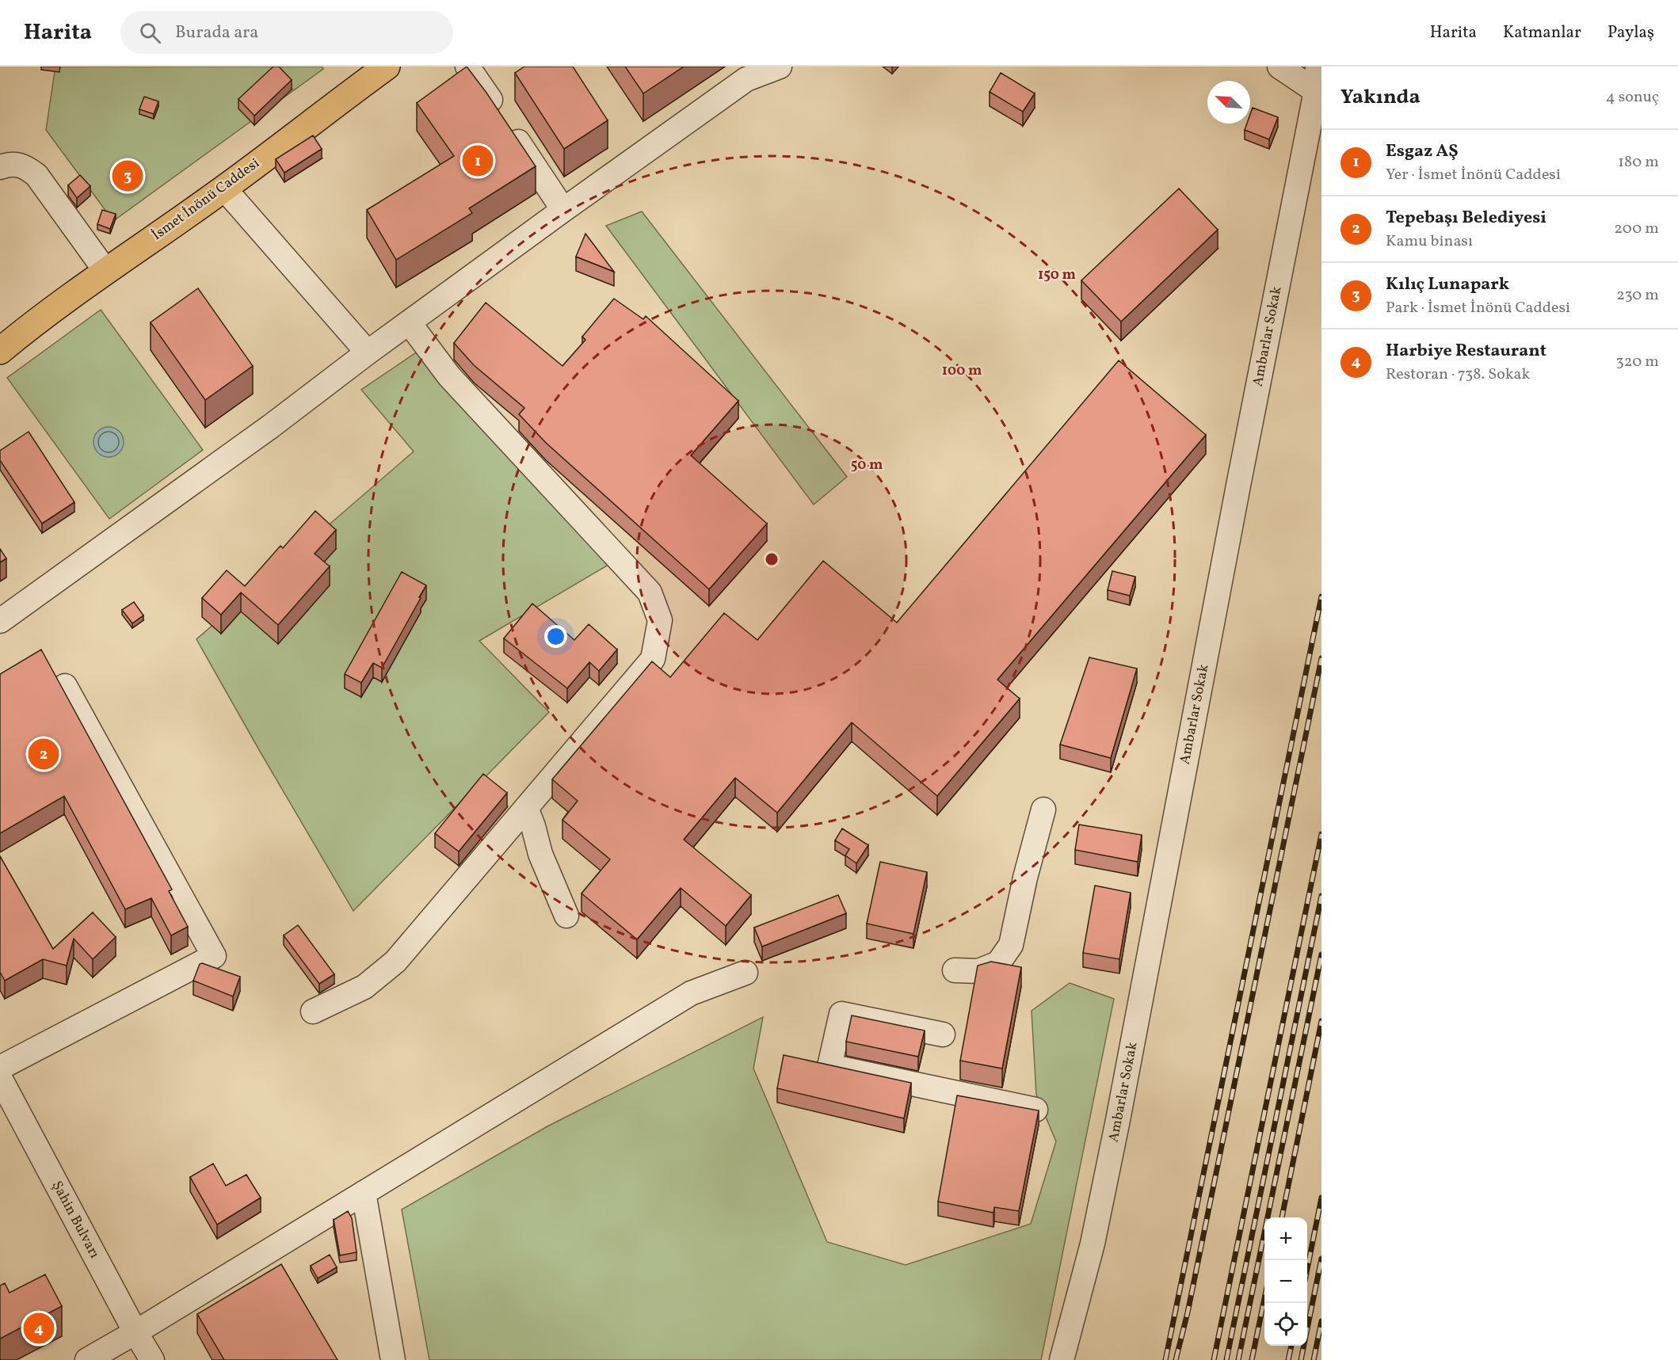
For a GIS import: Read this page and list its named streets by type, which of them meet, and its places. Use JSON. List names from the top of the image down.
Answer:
{
  "streets": {
    "main road": ["İsmet İnönü Caddesi"],
    "street": ["Ambarlar Sokak", "Şahin Bulvarı"]
  },
  "north": "top left",
  "page": {
    "header": "Harita",
    "search": "Burada ara",
    "nav": ["Harita", "Katmanlar", "Paylaş"],
    "heading": ["Yakında", "4 sonuç"],
    "list": [
      {
        "mark": "1",
        "name": "Esgaz AŞ",
        "note": "Yer · İsmet İnönü Caddesi",
        "value": "180 m"
      },
      {
        "mark": "2",
        "name": "Tepebaşı Belediyesi",
        "note": "Kamu binası",
        "value": "200 m"
      },
      {
        "mark": "3",
        "name": "Kılıç Lunapark",
        "note": "Park · İsmet İnönü Caddesi",
        "value": "230 m"
      },
      {
        "mark": "4",
        "name": "Harbiye Restaurant",
        "note": "Restoran · 738. Sokak",
        "value": "320 m"
      }
    ],
    "pins": [
      "1",
      "3",
      "2",
      "4"
    ],
    "map_buttons": ["+", "−"]
  },
  "rings": ["150 m", "100 m", "50 m"]
}
